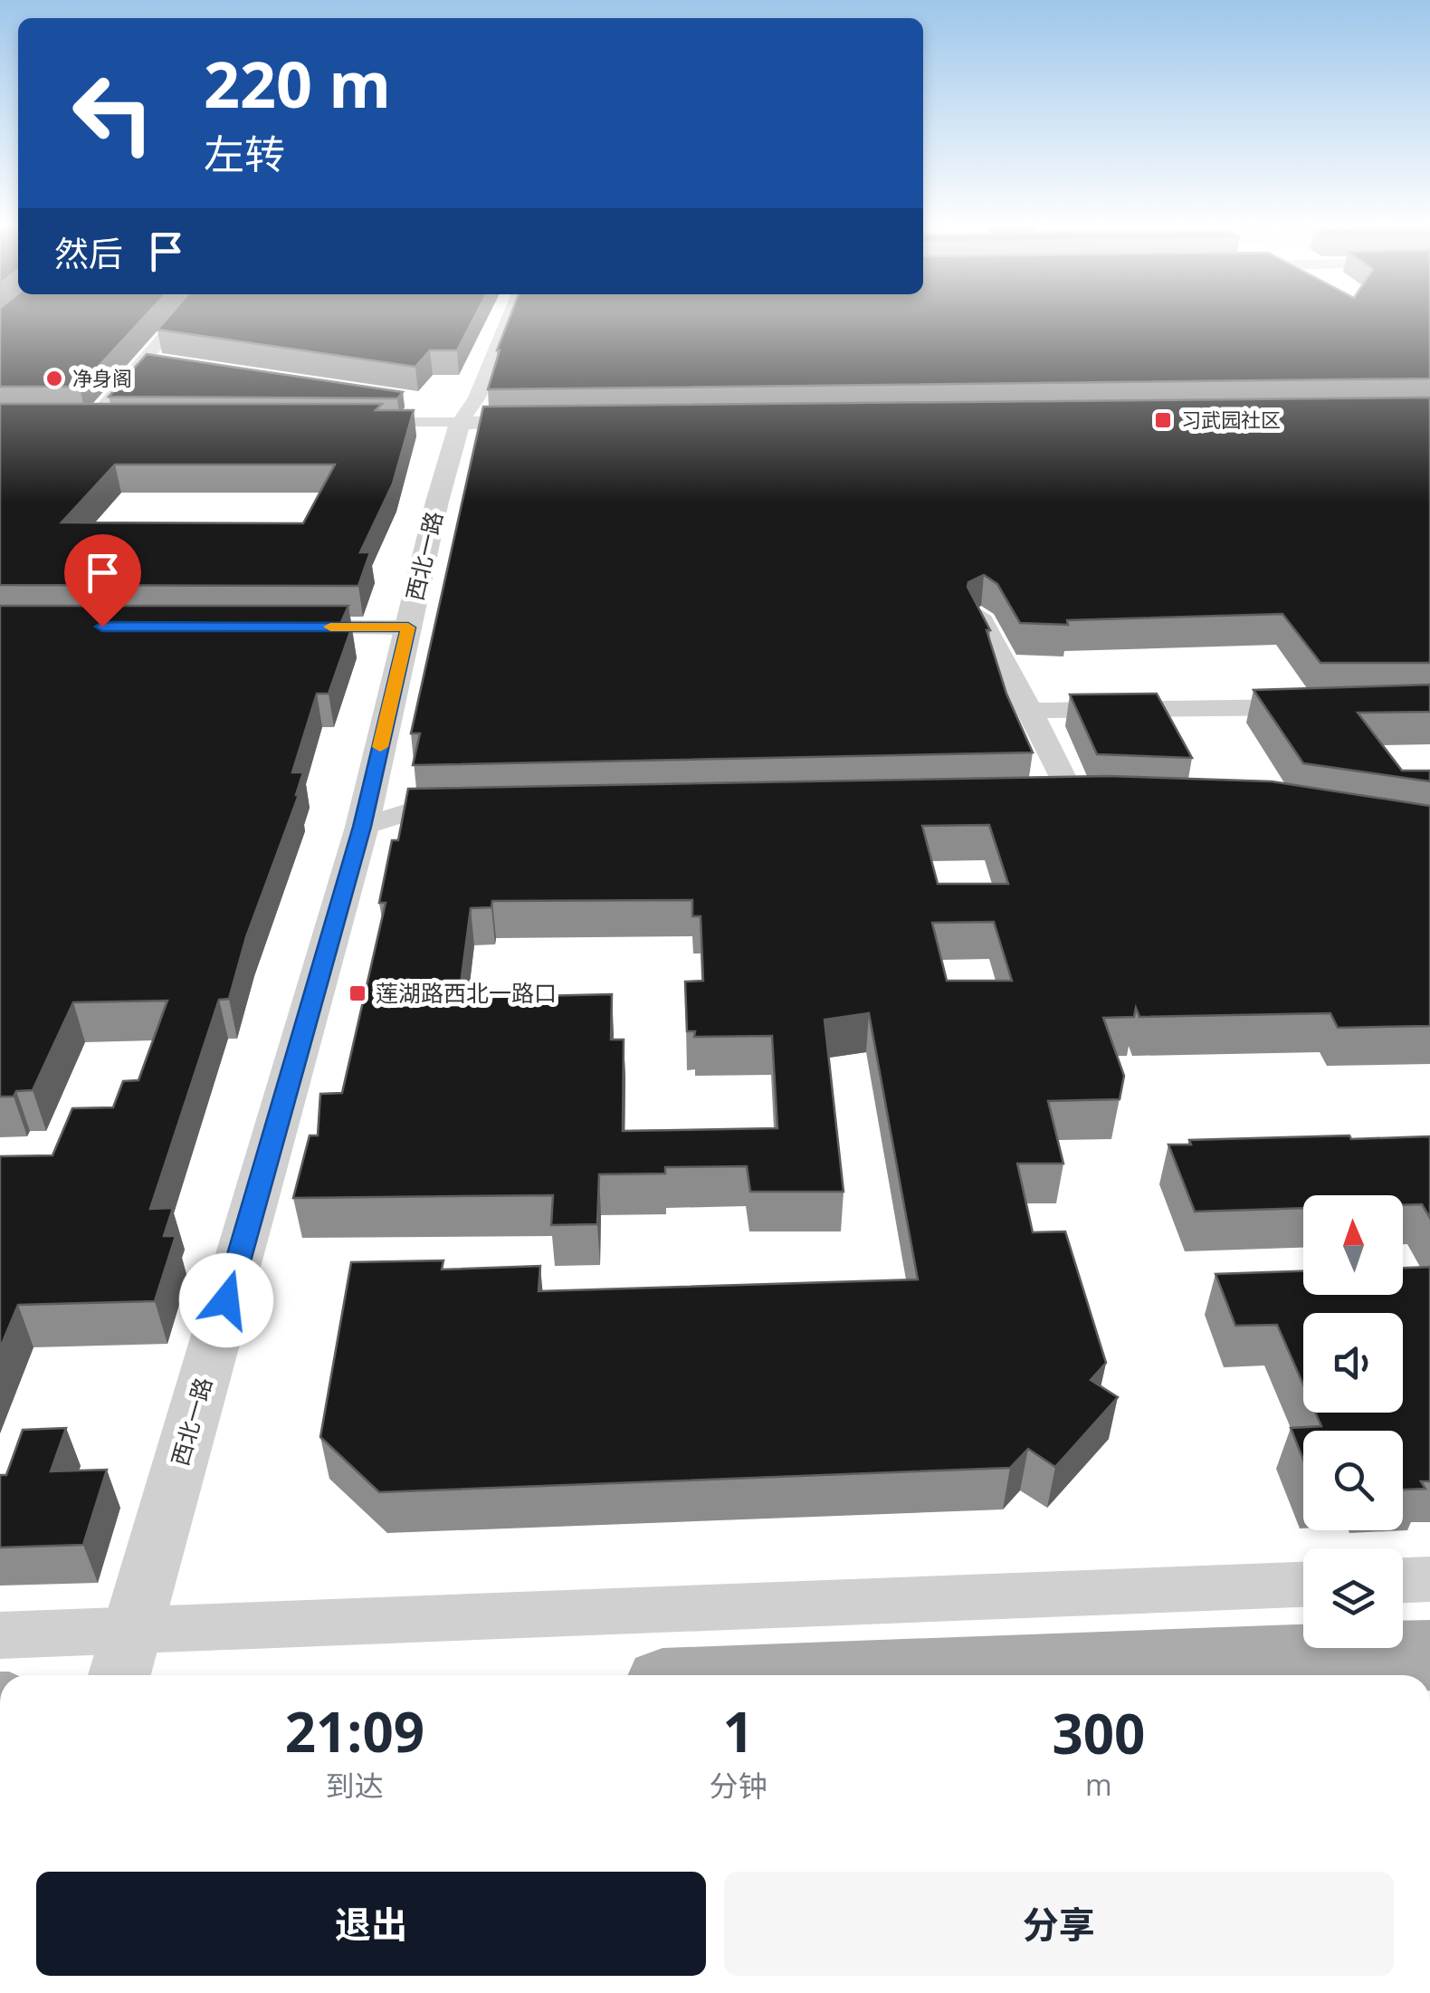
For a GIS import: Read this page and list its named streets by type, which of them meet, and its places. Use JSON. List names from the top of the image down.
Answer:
{
  "streets": {
    "street": ["西北一路"]
  },
  "places": {
    "other": ["净身阁"],
    "transit": ["习武园社区", "莲湖路西北一路口"]
  },
  "north": "top",
  "page": {
    "turn": ["220 m", "左转"],
    "then": "然后",
    "eta": [
      "21:09",
      "到达",
      "1",
      "分钟",
      "300",
      "m"
    ],
    "buttons": ["退出", "分享"]
  }
}
